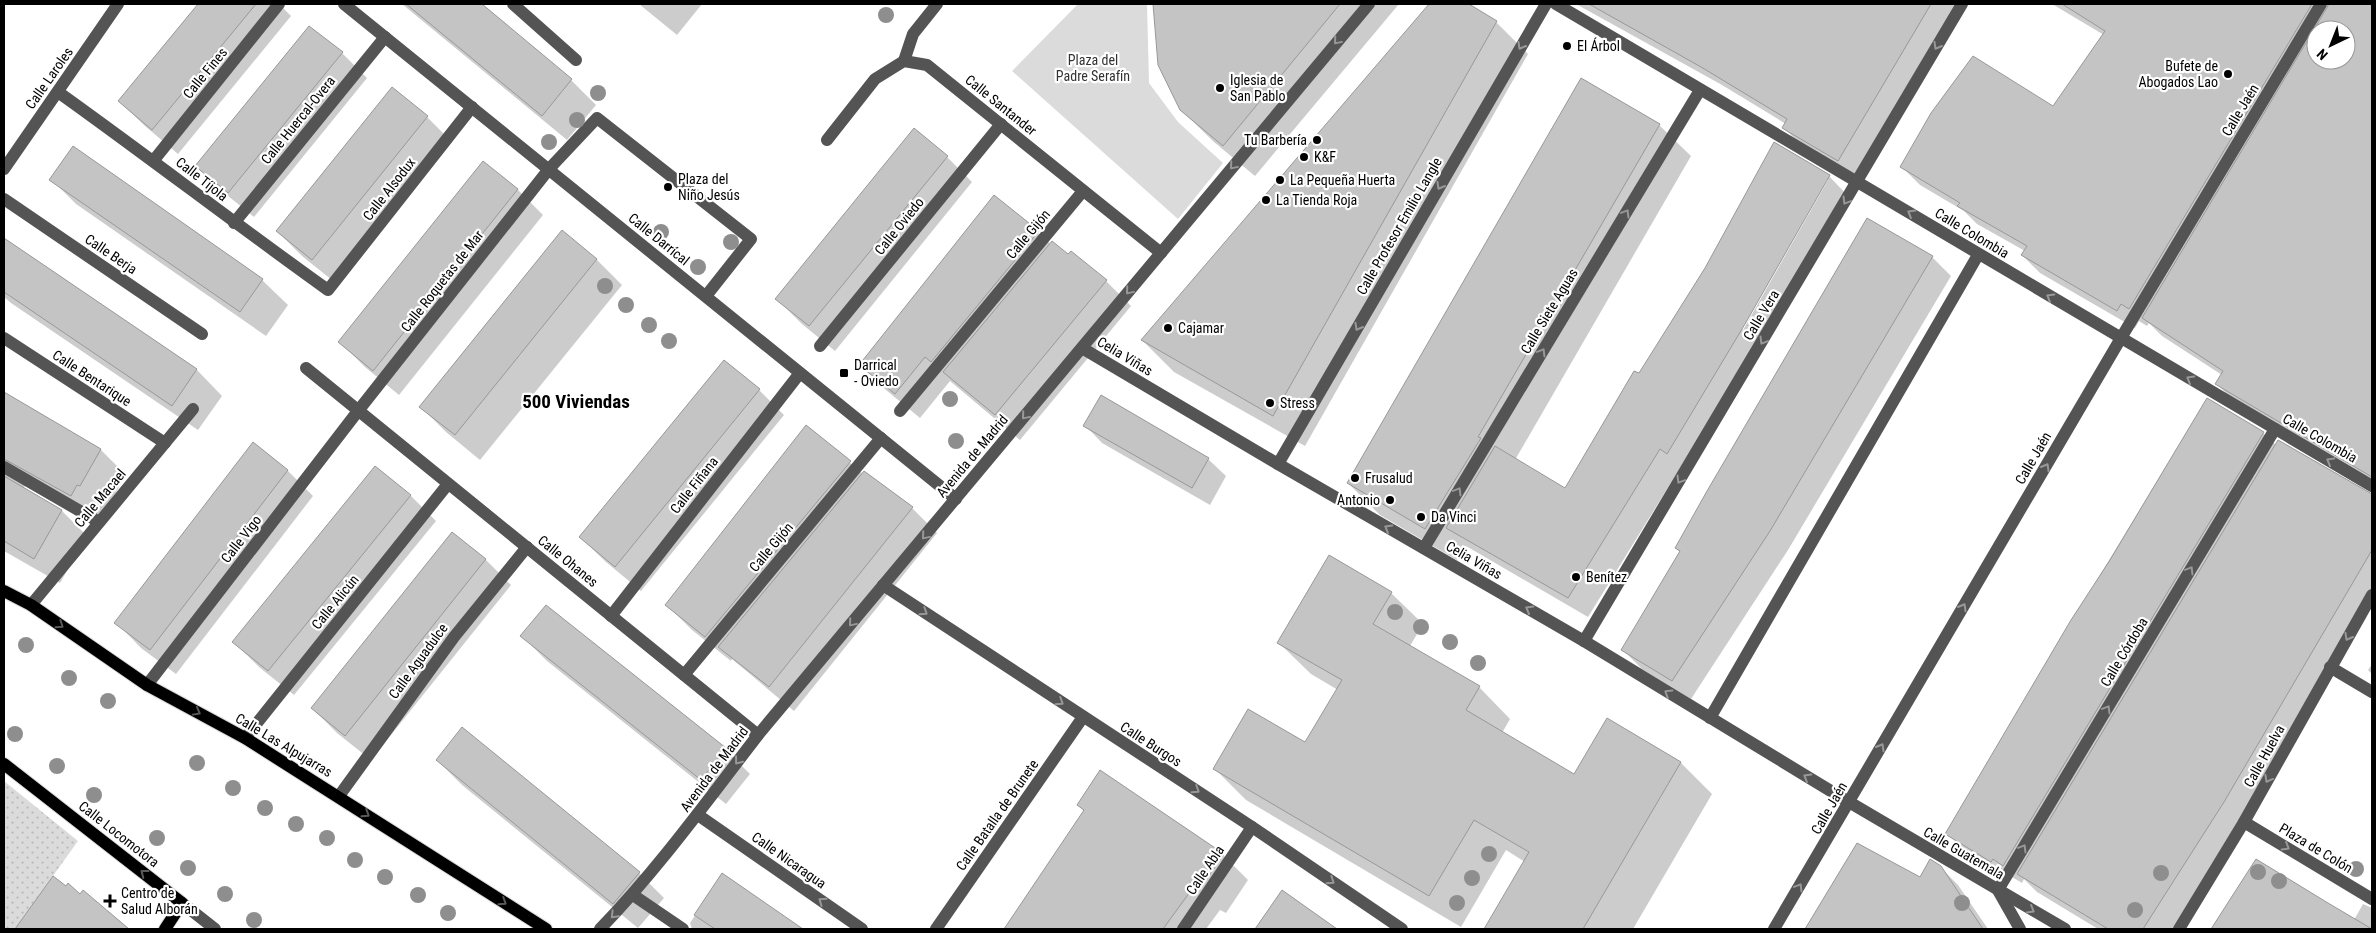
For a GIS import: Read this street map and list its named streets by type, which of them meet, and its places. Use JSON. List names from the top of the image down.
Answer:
{
  "streets": {
    "main road": ["Calle Las Alpujarras", "Calle Locomotora"],
    "street": [
      "Calle Fines",
      "Calle Laroles",
      "Calle Santander",
      "Calle Jaén",
      "Calle Huercal-Overa",
      "Calle Tíjola",
      "Calle Alsodux",
      "Calle Oviedo",
      "Calle Profesor Emilio Langle",
      "Calle Colombia",
      "Calle Gijón",
      "Calle Darrícal",
      "Calle Berja",
      "Calle Roquetas de Mar",
      "Calle Siete Aguas",
      "Calle Vera",
      "Celia Viñas",
      "Calle Bentarique",
      "Avenida de Madrid",
      "Calle Fiñana",
      "Calle Macael",
      "Calle Vigo",
      "Calle Ohanes",
      "Calle Alicún",
      "Calle Córdoba",
      "Calle Aguadulce",
      "Calle Burgos",
      "Calle Huelva",
      "Calle Batalla de Brunete",
      "Plaza de Colón",
      "Calle Guatemala",
      "Calle Nicaragua",
      "Calle Abla"
    ]
  },
  "crossings": [
    ["Calle Fines", "Calle Tíjola"],
    ["Calle Laroles", "Calle Tíjola"],
    ["Calle Santander", "Calle Oviedo"],
    ["Calle Santander", "Calle Gijón"],
    ["Calle Santander", "Avenida de Madrid"],
    ["Calle Jaén", "Calle Colombia"],
    ["Calle Jaén", "Celia Viñas"],
    ["Calle Jaén", "Calle Guatemala"],
    ["Calle Huercal-Overa", "Calle Tíjola"],
    ["Calle Huercal-Overa", "Calle Darrícal"],
    ["Calle Tíjola", "Calle Alsodux"],
    ["Calle Alsodux", "Calle Darrícal"],
    ["Calle Profesor Emilio Langle", "Celia Viñas"],
    ["Calle Colombia", "Calle Siete Aguas"],
    ["Calle Colombia", "Calle Vera"],
    ["Calle Colombia", "Calle Córdoba"],
    ["Calle Gijón", "Calle Darrícal"],
    ["Calle Gijón", "Calle Ohanes"],
    ["Calle Darrícal", "Calle Roquetas de Mar"],
    ["Calle Darrícal", "Avenida de Madrid"],
    ["Calle Darrícal", "Calle Fiñana"],
    ["Calle Roquetas de Mar", "Calle Vigo"],
    ["Calle Roquetas de Mar", "Calle Ohanes"],
    ["Calle Siete Aguas", "Celia Viñas"],
    ["Calle Vera", "Celia Viñas"],
    ["Celia Viñas", "Avenida de Madrid"],
    ["Celia Viñas", "Calle Guatemala"],
    ["Calle Bentarique", "Calle Macael"],
    ["Avenida de Madrid", "Calle Ohanes"],
    ["Avenida de Madrid", "Calle Burgos"],
    ["Avenida de Madrid", "Calle Nicaragua"],
    ["Calle Fiñana", "Calle Ohanes"],
    ["Calle Macael", "Calle Las Alpujarras"],
    ["Calle Vigo", "Calle Ohanes"],
    ["Calle Vigo", "Calle Las Alpujarras"],
    ["Calle Ohanes", "Calle Alicún"],
    ["Calle Ohanes", "Calle Aguadulce"],
    ["Calle Alicún", "Calle Las Alpujarras"],
    ["Calle Córdoba", "Calle Guatemala"],
    ["Calle Aguadulce", "Calle Las Alpujarras"],
    ["Calle Burgos", "Calle Batalla de Brunete"],
    ["Calle Burgos", "Calle Abla"],
    ["Calle Huelva", "Plaza de Colón"]
  ],
  "one_way": [
    "Calle Jaén",
    "Calle Profesor Emilio Langle",
    "Calle Colombia",
    "Calle Siete Aguas",
    "Calle Vera",
    "Celia Viñas",
    "Avenida de Madrid",
    "Calle Córdoba",
    "Calle Burgos",
    "Calle Las Alpujarras",
    "Calle Huelva",
    "Calle Locomotora",
    "Plaza de Colón",
    "Calle Nicaragua"
  ],
  "districts": ["500 Viviendas"],
  "parks": ["Plaza del Padre Serafín"],
  "places": {
    "other": [
      "El Árbol",
      "Bufete de Abogados Lao",
      "Iglesia de San Pablo",
      "Tu Barbería",
      "K&F",
      "La Pequeña Huerta",
      "Plaza del Niño Jesús",
      "La Tienda Roja",
      "Cajamar",
      "Stress",
      "Frusalud",
      "Antonio",
      "Da Vinci",
      "Benítez"
    ],
    "transit": ["Darrical - Oviedo"],
    "health": ["Centro de Salud Alborán"]
  },
  "north": "bottom left"
}
